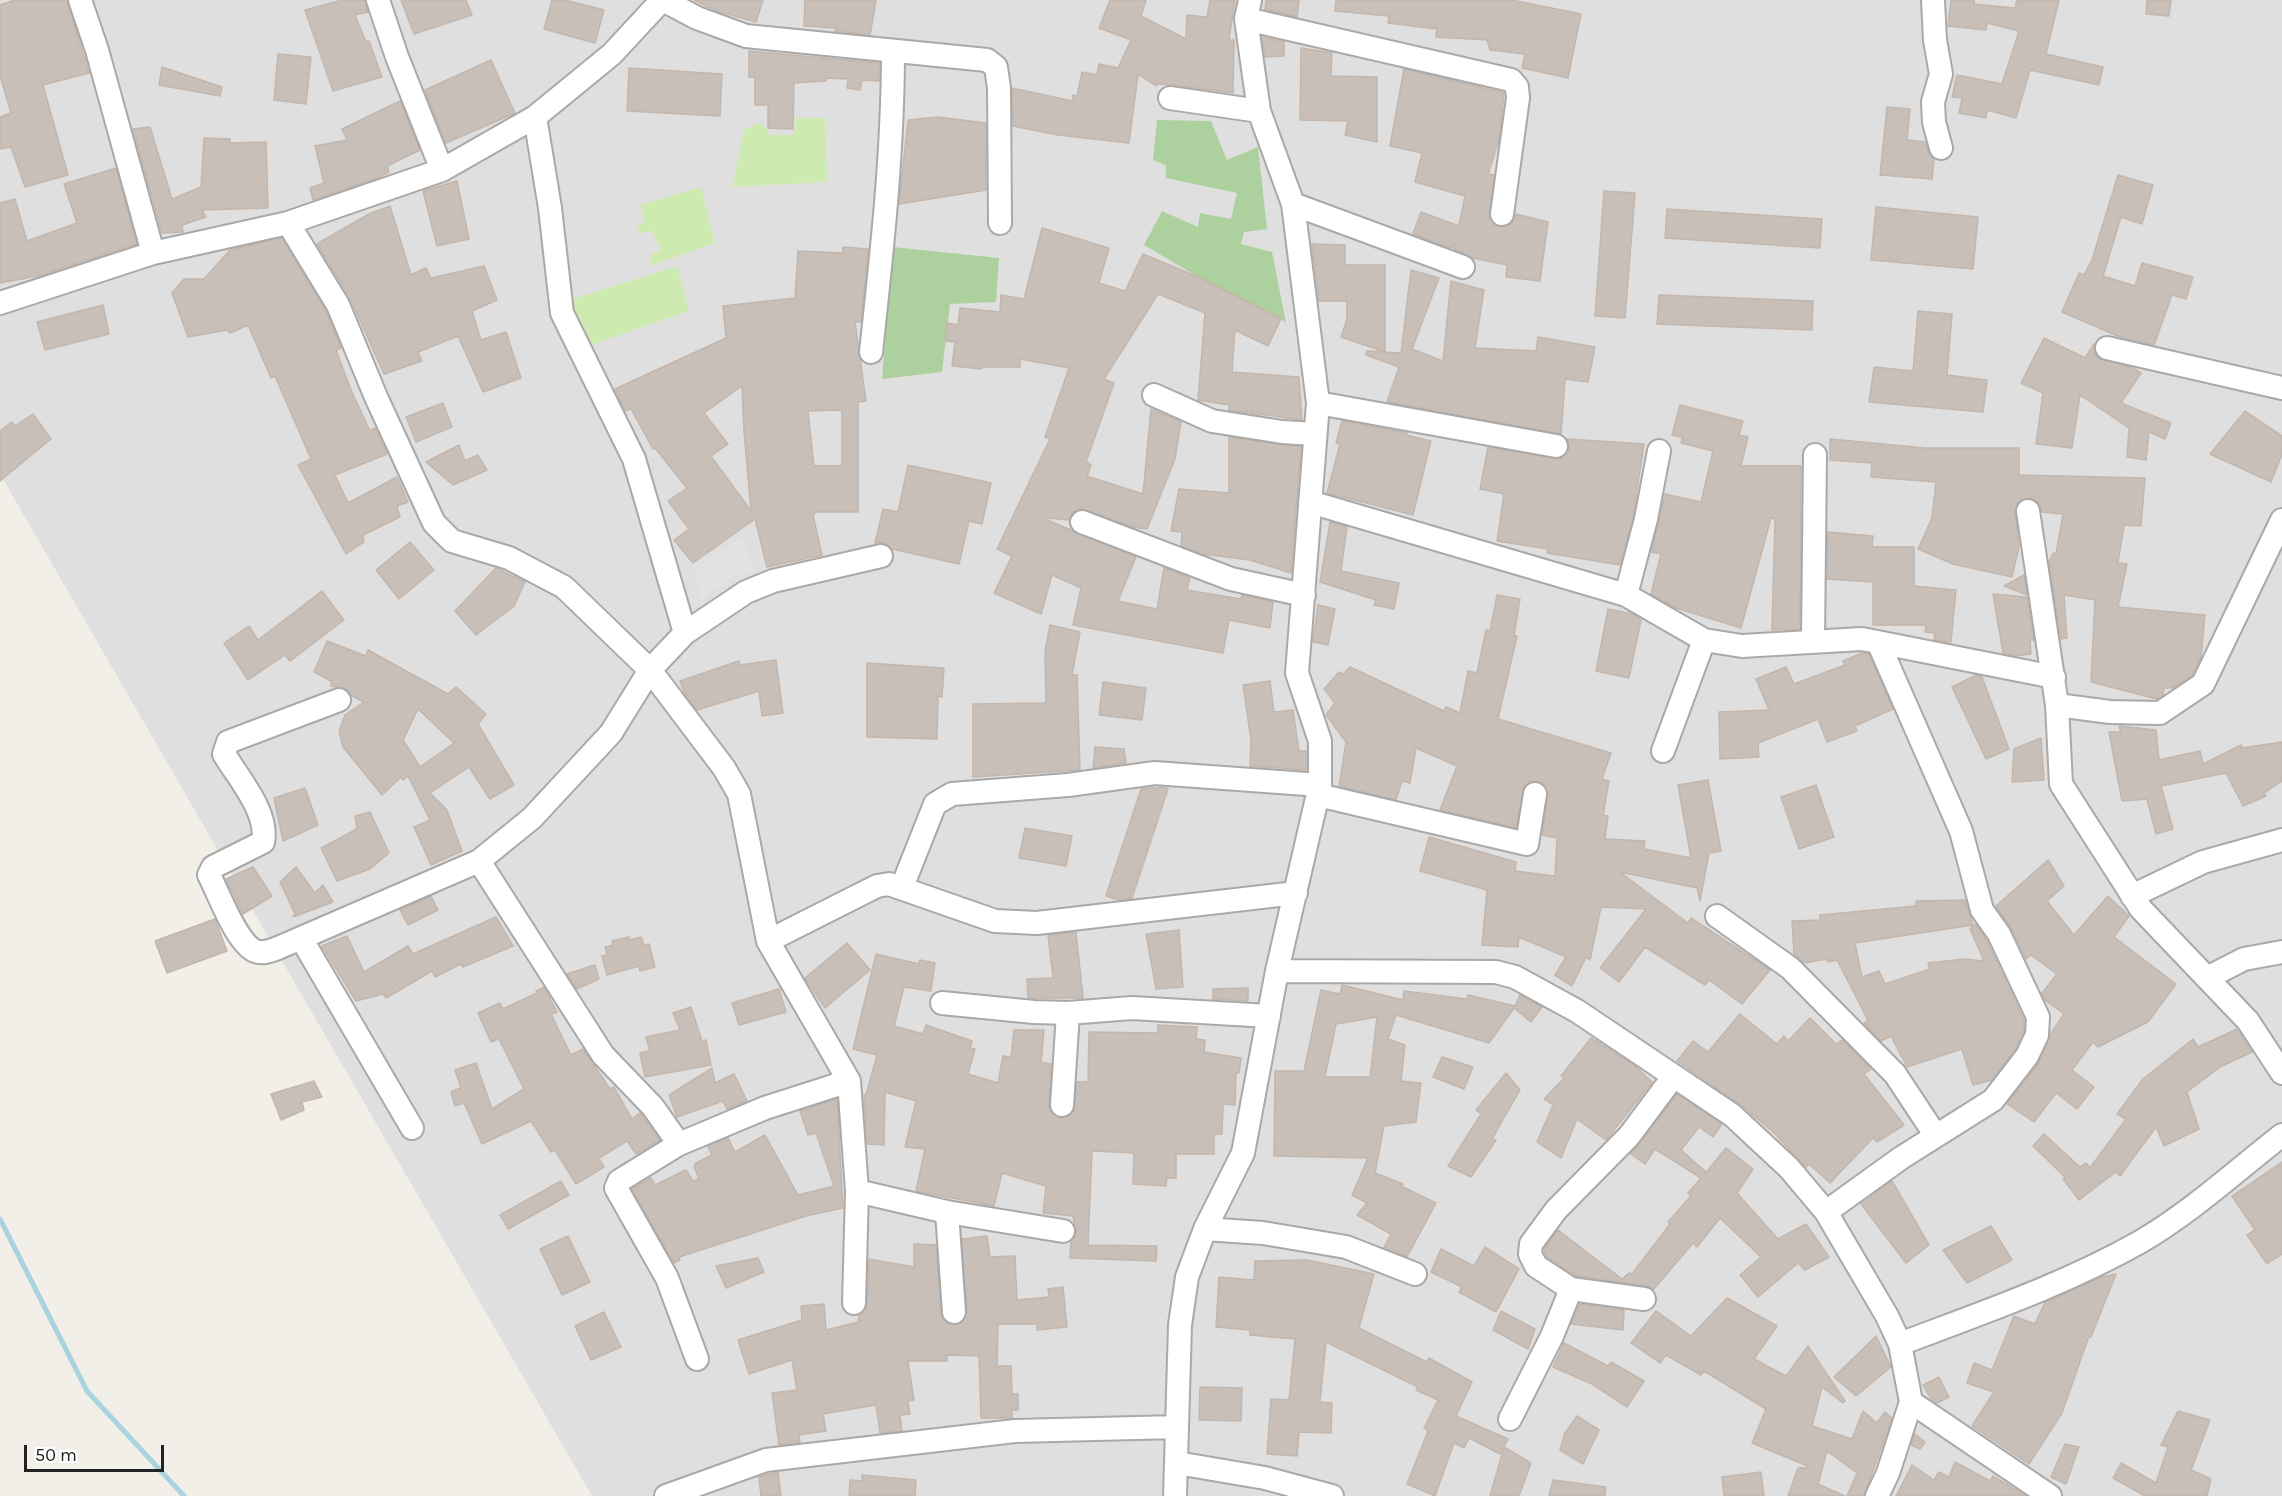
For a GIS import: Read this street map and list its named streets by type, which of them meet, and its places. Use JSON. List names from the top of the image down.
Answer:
{
  "scale_bar": "50 m"
}
